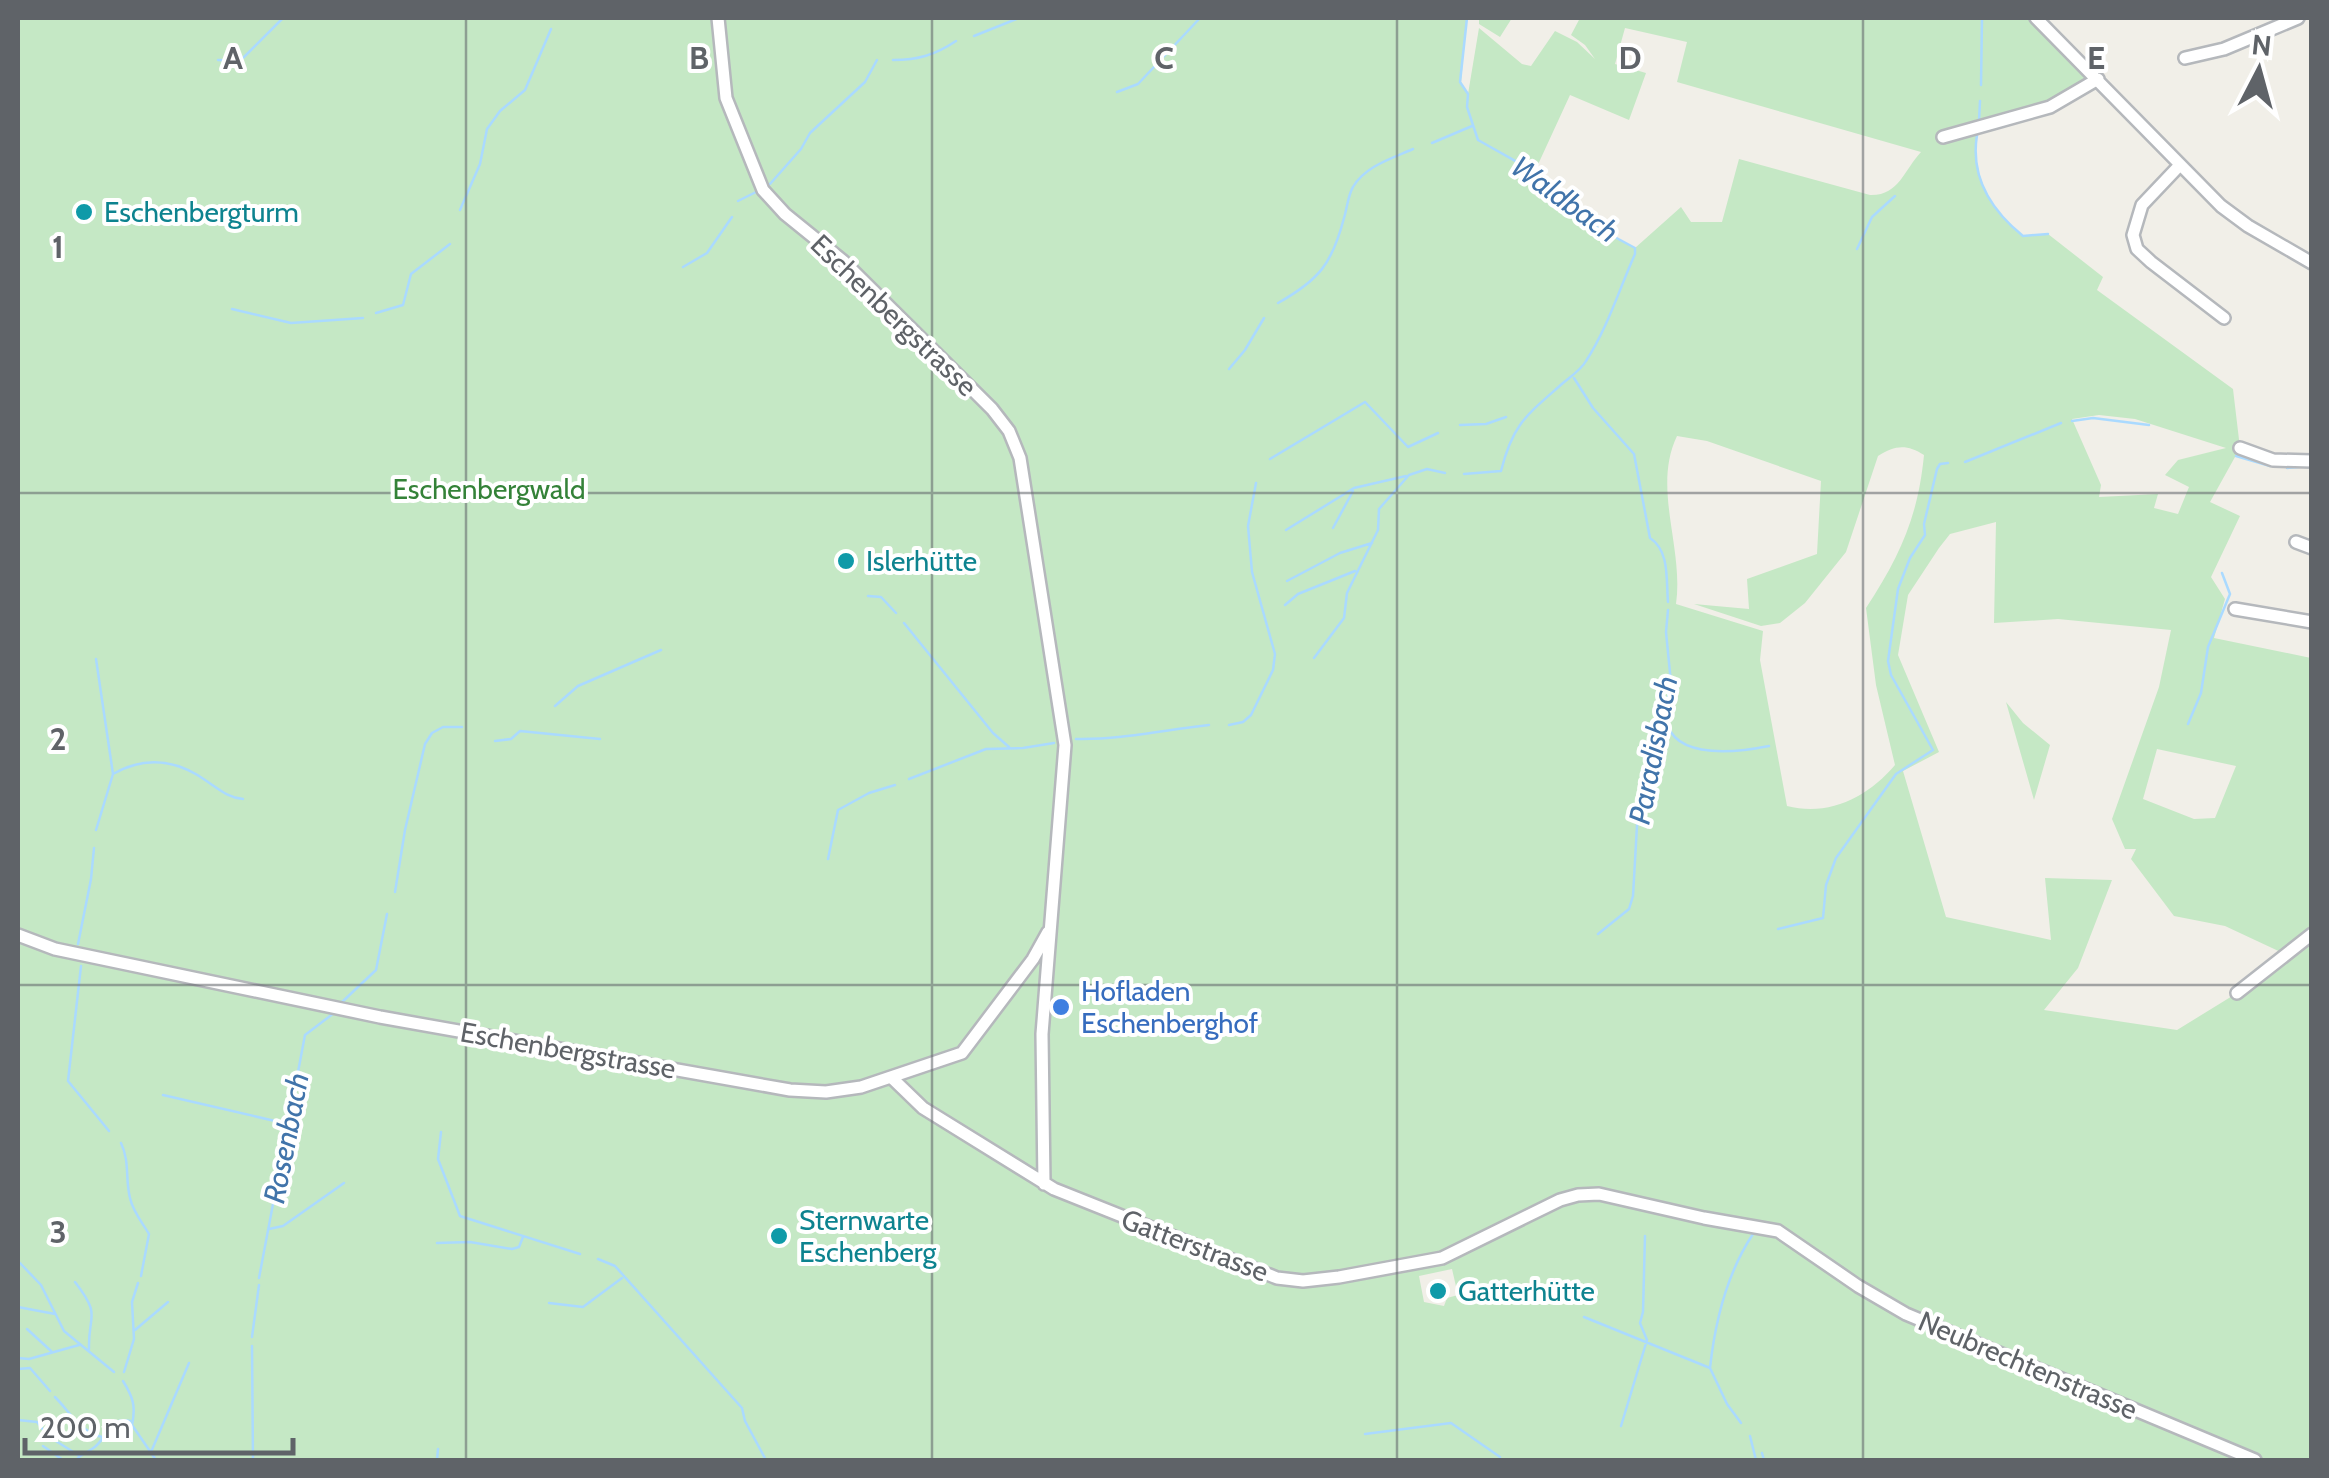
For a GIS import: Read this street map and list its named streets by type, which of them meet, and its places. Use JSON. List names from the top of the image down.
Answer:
{
  "streets": {
    "street": ["Eschenbergstrasse", "Gatterstrasse", "Neubrechtenstrasse"]
  },
  "crossings": [
    ["Eschenbergstrasse", "Gatterstrasse"],
    ["Gatterstrasse", "Neubrechtenstrasse"]
  ],
  "water": ["Waldbach", "Paradisbach", "Rosenbach"],
  "parks": ["Eschenbergwald"],
  "places": [
    "Eschenbergturm",
    "Islerhütte",
    "Hofladen Eschenberghof",
    "Sternwarte Eschenberg",
    "Gatterhütte"
  ],
  "scale_bar": "200 m",
  "north": "top",
  "grid": {
    "columns": [
      "A",
      "B",
      "C",
      "D",
      "E"
    ],
    "rows": ["1", "2", "3"]
  }
}
